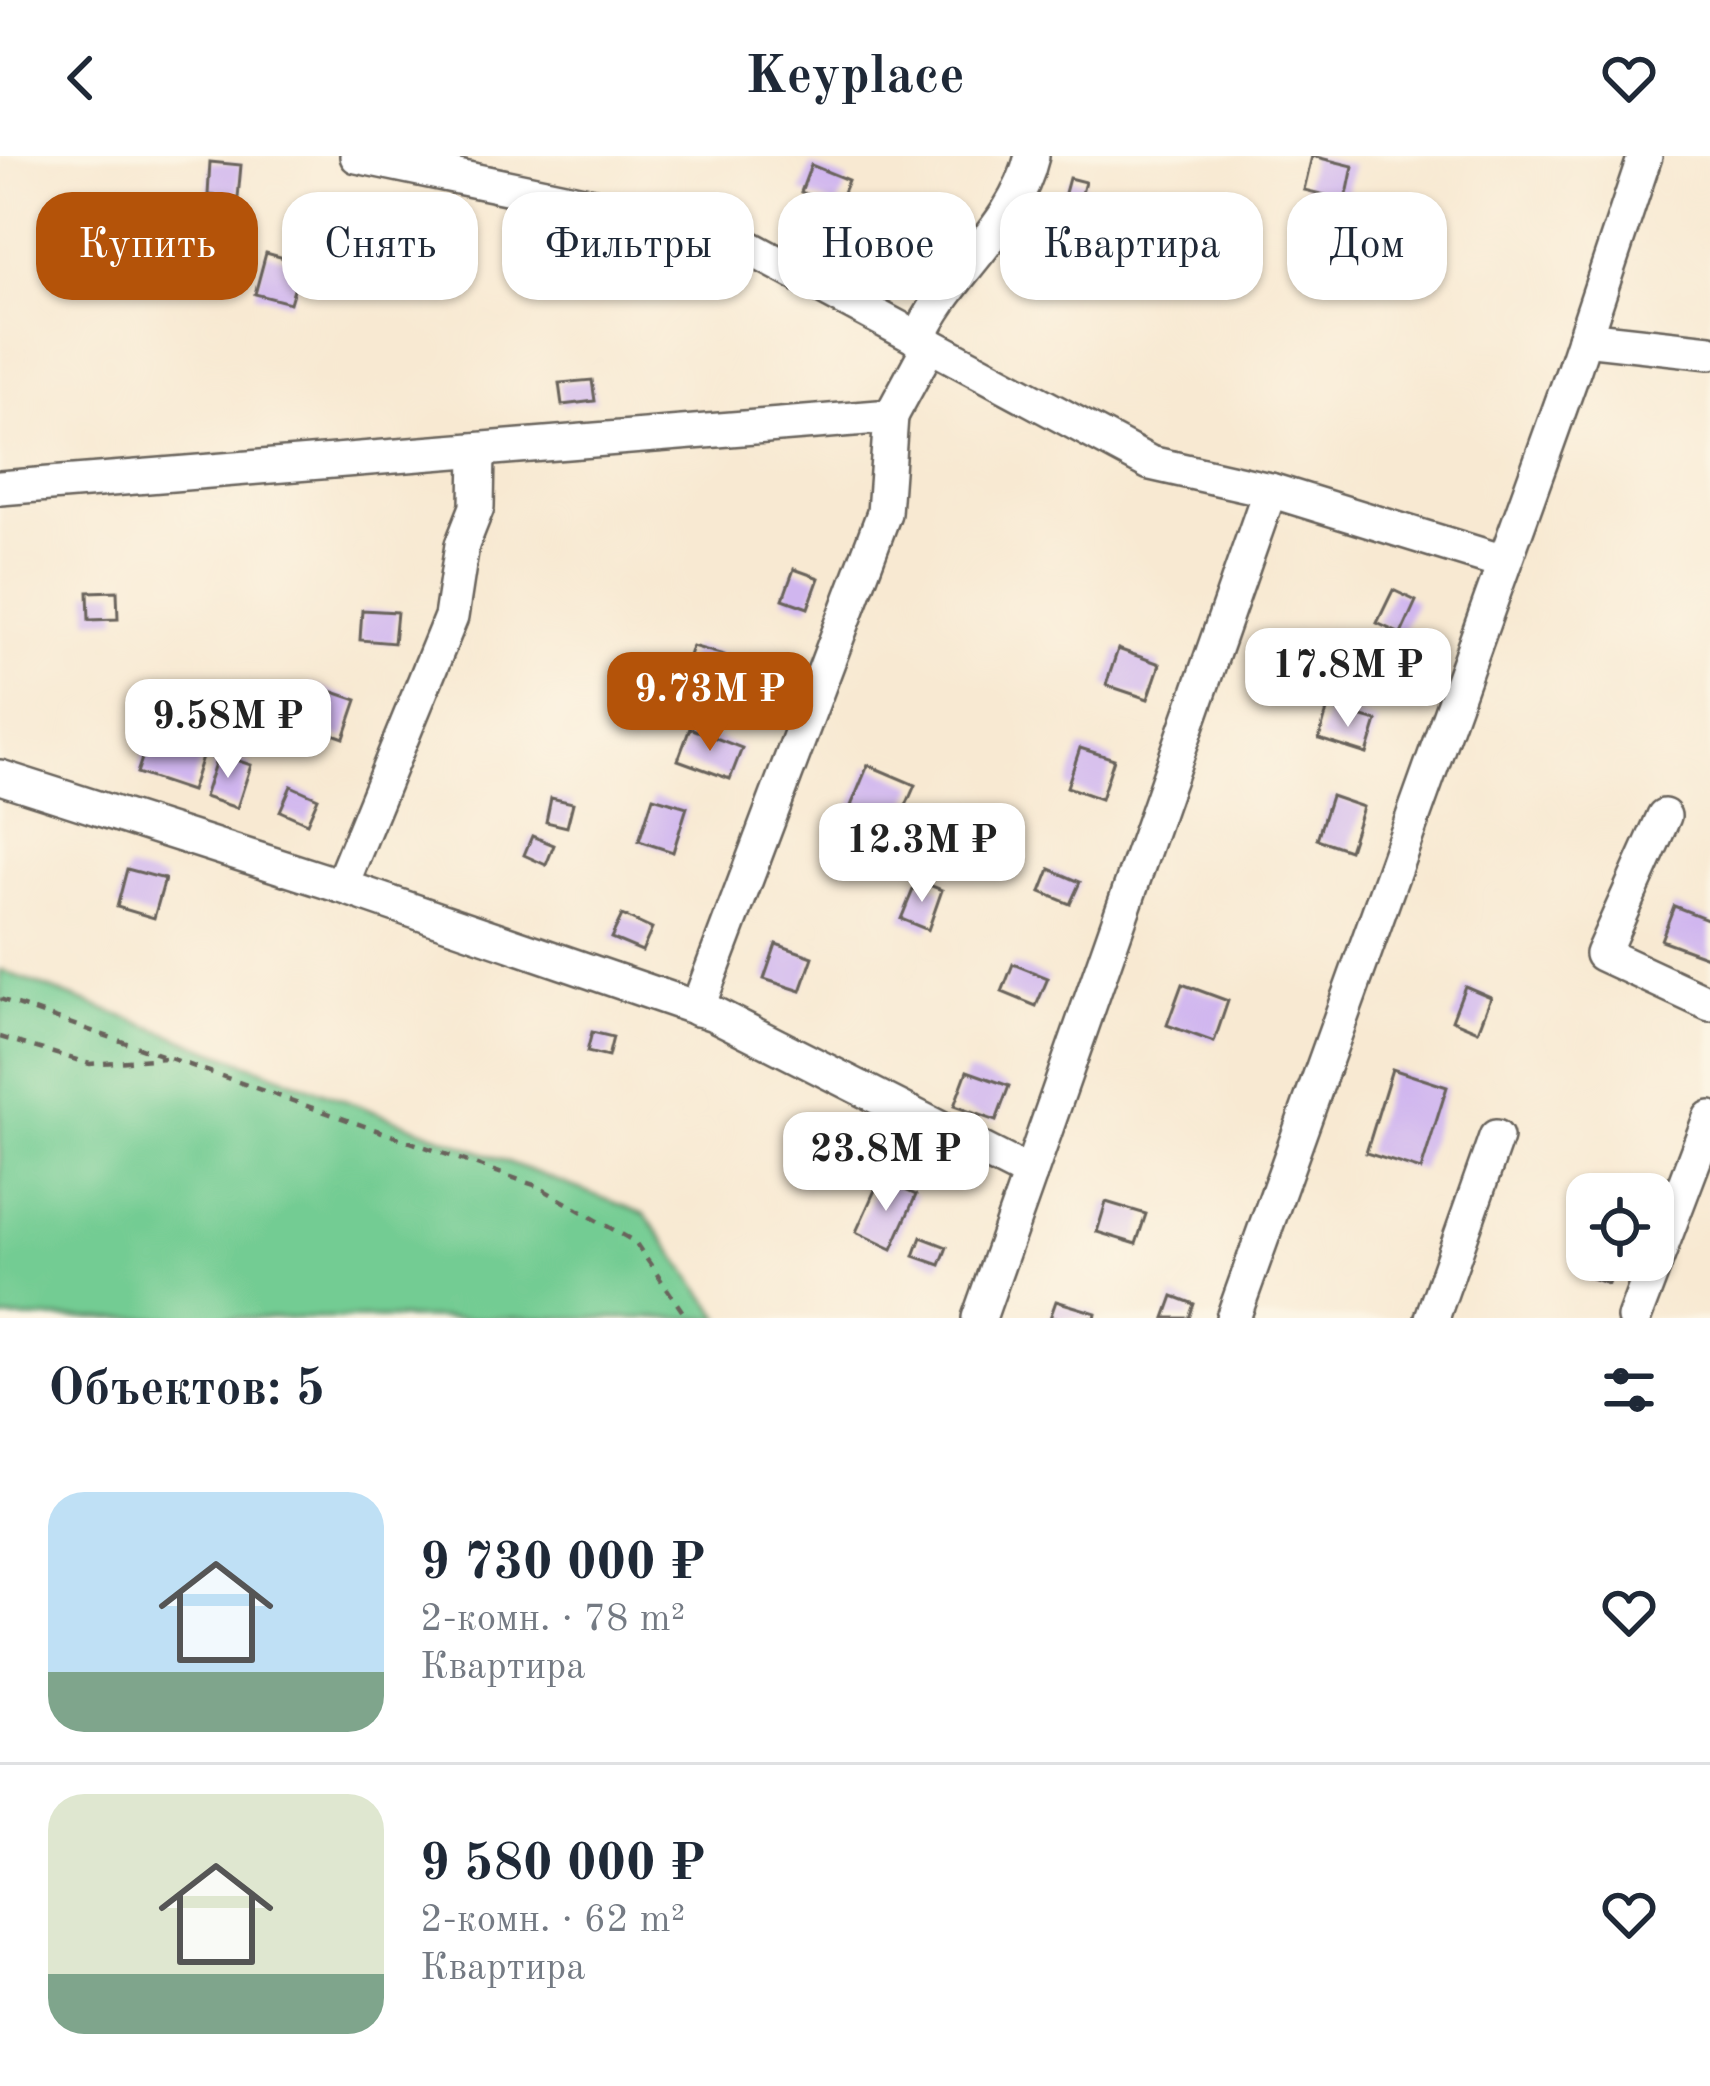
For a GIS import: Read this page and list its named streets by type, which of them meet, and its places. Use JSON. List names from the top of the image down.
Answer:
{
  "page": {
    "header": "Keyplace",
    "chip": [
      "Купить",
      "Снять",
      "Фильтры",
      "Новое",
      "Квартира",
      "Дом"
    ],
    "price": [
      "17.8M ₽",
      "9.73M ₽",
      "9.58M ₽",
      "12.3M ₽",
      "23.8M ₽"
    ],
    "heading": "Объектов: 5",
    "list": [
      {
        "name": "9 730 000 ₽",
        "note": "2-комн. · 78 m² · Квартира"
      },
      {
        "name": "9 580 000 ₽",
        "note": "2-комн. · 62 m² · Квартира"
      }
    ]
  }
}
